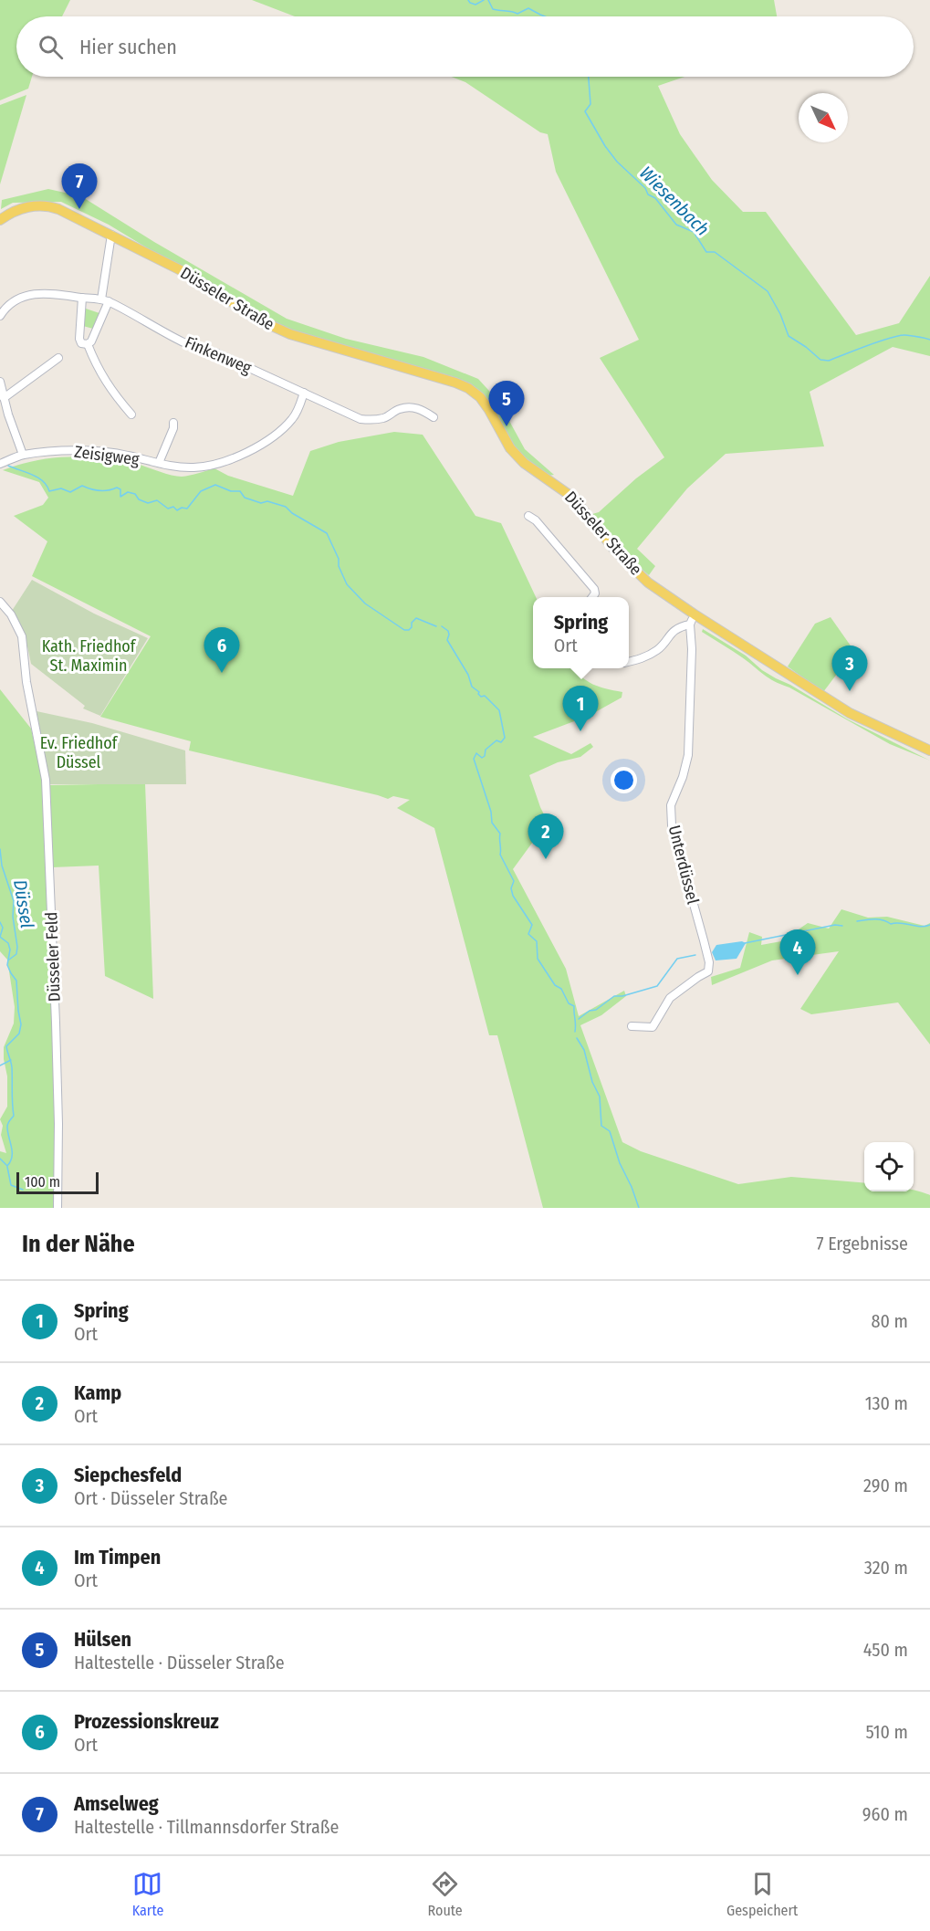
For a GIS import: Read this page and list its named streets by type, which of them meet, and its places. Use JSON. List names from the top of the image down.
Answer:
{
  "streets": {
    "main road": ["Düsseler Straße"],
    "street": [
      "Finkenweg",
      "Zeisigweg",
      "Unterdüssel",
      "Düsseler Feld"
    ]
  },
  "crossings": [
    ["Düsseler Straße", "Unterdüssel"],
    ["Finkenweg", "Zeisigweg"]
  ],
  "water": ["Wiesenbach", "Düssel"],
  "parks": ["Kath. Friedhof St. Maximin", "Ev. Friedhof Düssel"],
  "scale_bar": "100 m",
  "north": "bottom right",
  "page": {
    "search": "Hier suchen",
    "pins": [
      "7",
      "5",
      "6",
      "3",
      "1",
      "2",
      "4"
    ],
    "popup": ["Spring", "Ort"],
    "scale": "100 m",
    "heading": ["In der Nähe", "7 Ergebnisse"],
    "list": [
      {
        "mark": "1",
        "name": "Spring",
        "note": "Ort",
        "value": "80 m"
      },
      {
        "mark": "2",
        "name": "Kamp",
        "note": "Ort",
        "value": "130 m"
      },
      {
        "mark": "3",
        "name": "Siepchesfeld",
        "note": "Ort · Düsseler Straße",
        "value": "290 m"
      },
      {
        "mark": "4",
        "name": "Im Timpen",
        "note": "Ort",
        "value": "320 m"
      },
      {
        "mark": "5",
        "name": "Hülsen",
        "note": "Haltestelle · Düsseler Straße",
        "value": "450 m"
      },
      {
        "mark": "6",
        "name": "Prozessionskreuz",
        "note": "Ort",
        "value": "510 m"
      },
      {
        "mark": "7",
        "name": "Amselweg",
        "note": "Haltestelle · Tillmannsdorfer Straße",
        "value": "960 m"
      }
    ],
    "nav": ["Karte", "Route", "Gespeichert"]
  }
}
